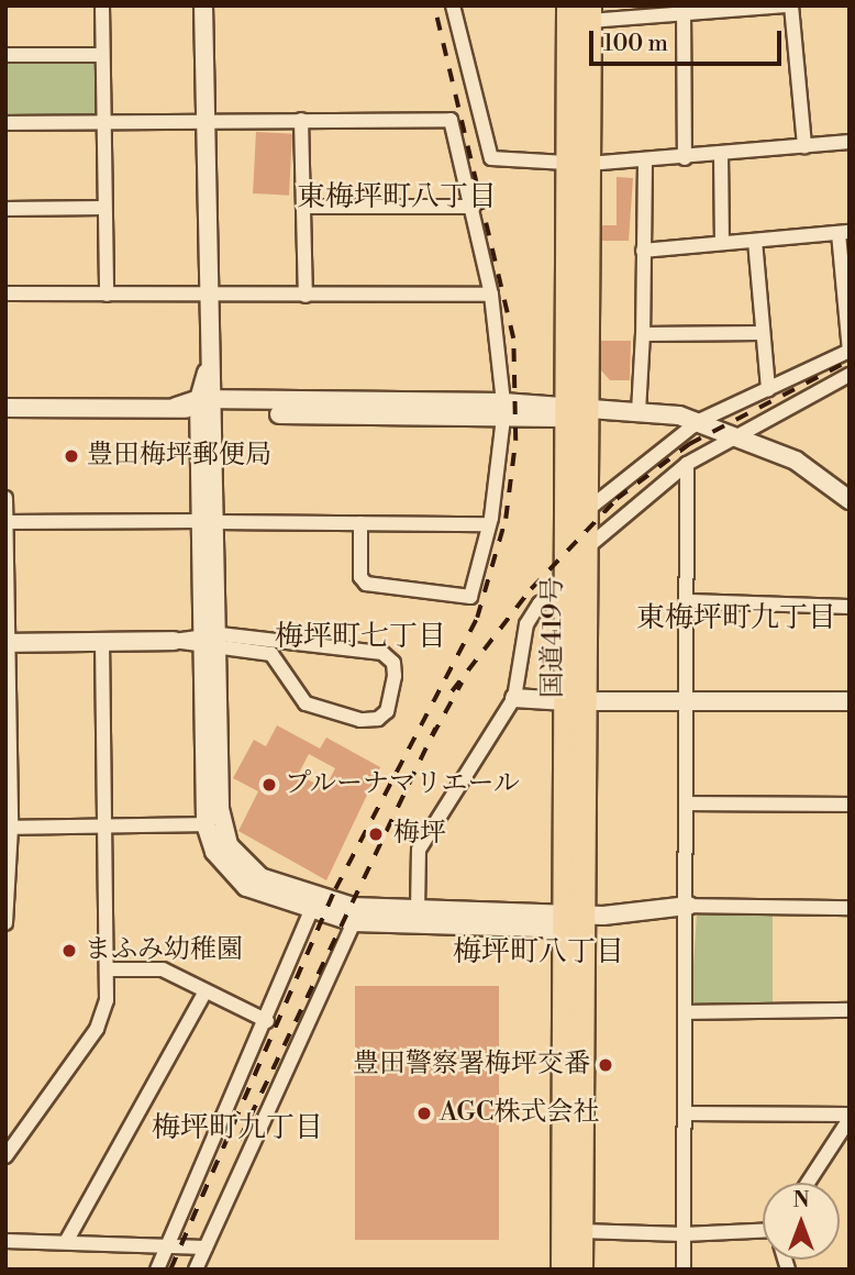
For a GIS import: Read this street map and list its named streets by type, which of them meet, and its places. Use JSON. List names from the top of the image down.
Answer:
{
  "streets": {
    "highway": ["国道419号"]
  },
  "districts": [
    "東梅坪町八丁目",
    "東梅坪町九丁目",
    "梅坪町七丁目",
    "梅坪町八丁目",
    "梅坪町九丁目"
  ],
  "places": [
    "豊田梅坪郵便局",
    "プルーナマリエール",
    "梅坪",
    "まふみ幼稚園",
    "豊田警察署梅坪交番",
    "AGC株式会社"
  ],
  "scale_bar": "100 m",
  "north": "top"
}
